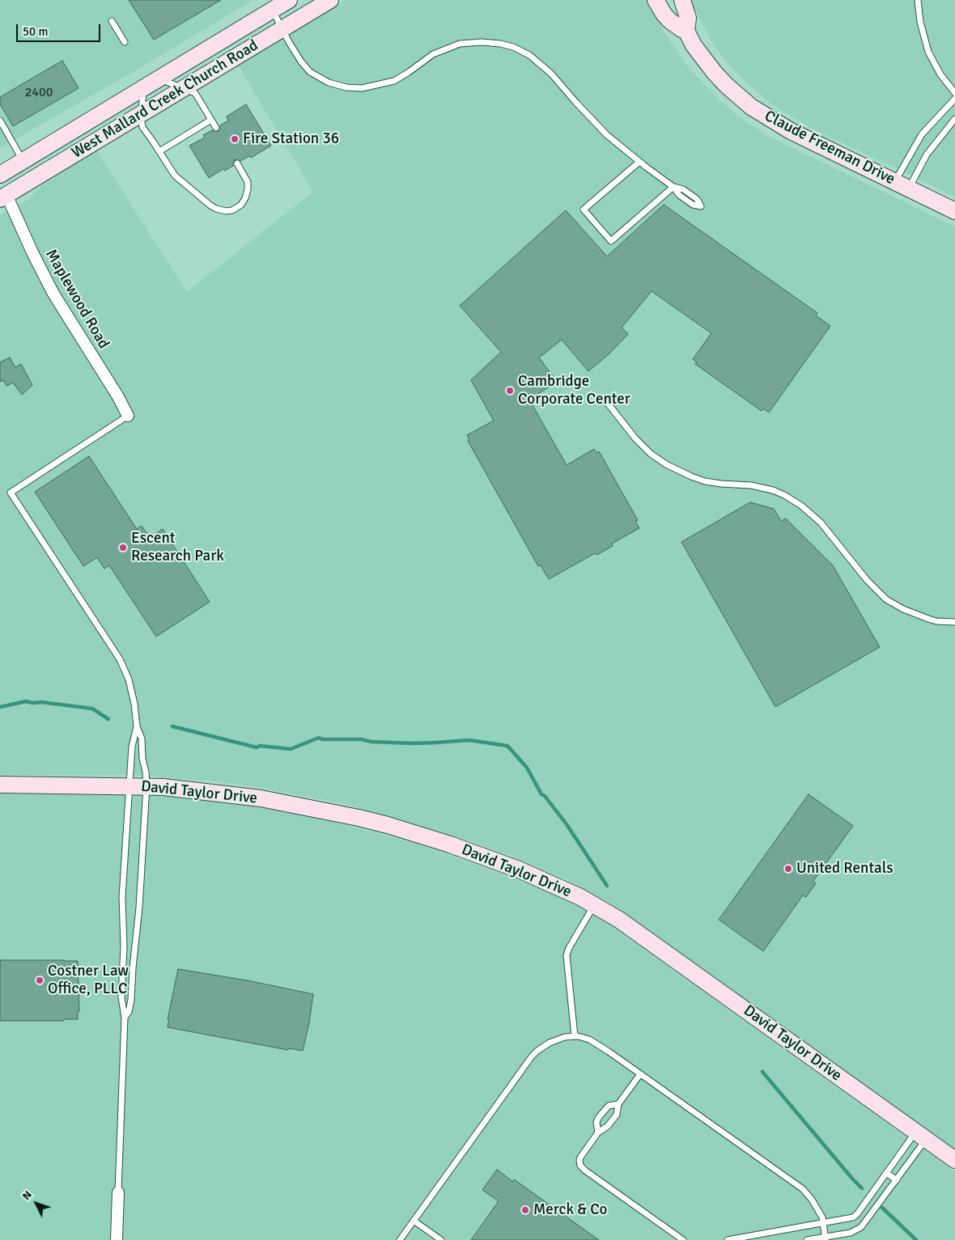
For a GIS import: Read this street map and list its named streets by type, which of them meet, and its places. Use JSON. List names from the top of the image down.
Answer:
{
  "streets": {
    "street": [
      "West Mallard Creek Church Road",
      "Claude Freeman Drive",
      "Maplewood Road",
      "David Taylor Drive"
    ]
  },
  "crossings": [
    ["West Mallard Creek Church Road", "Maplewood Road"]
  ],
  "places": [
    "Fire Station 36",
    "Cambridge Corporate Center",
    "Escent Research Park",
    "United Rentals",
    "Costner Law Office, PLLC",
    "Merck & Co"
  ],
  "house_numbers": ["2400"],
  "scale_bar": "50 m",
  "north": "top left"
}
